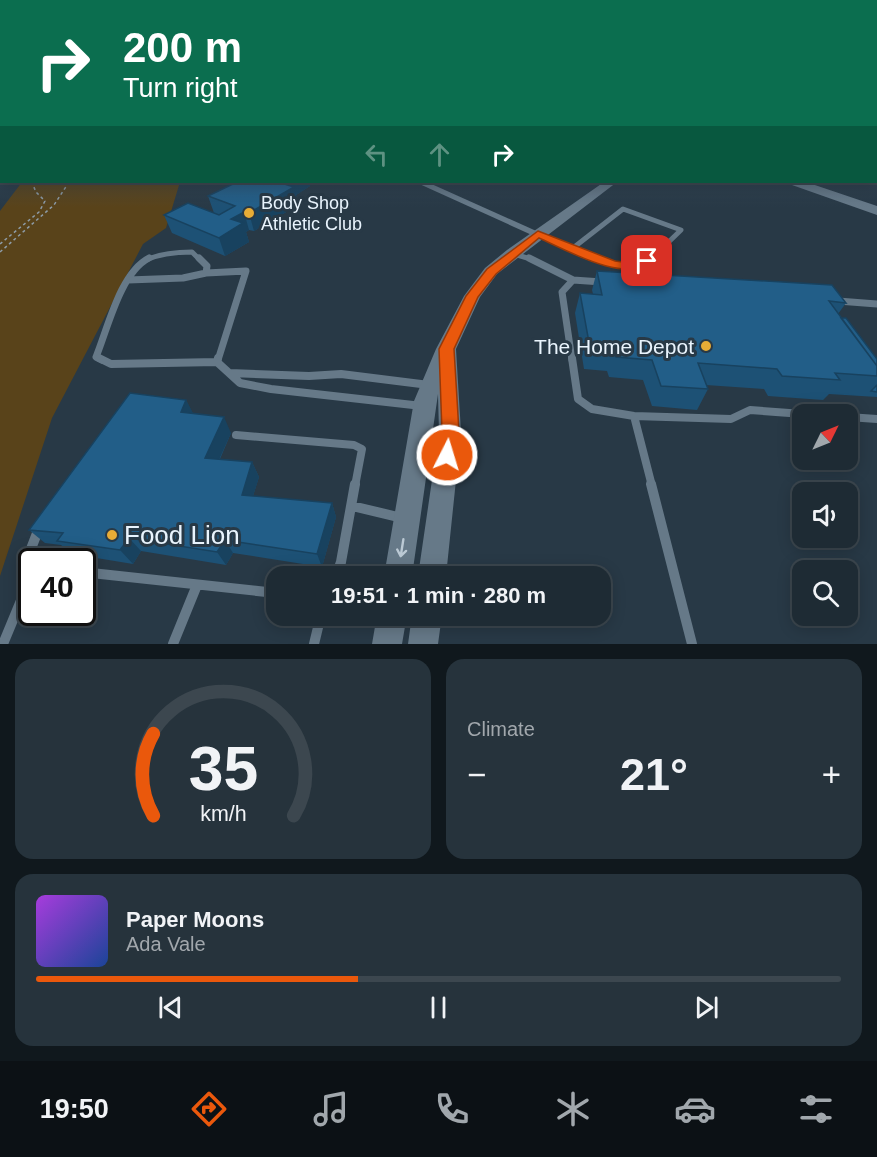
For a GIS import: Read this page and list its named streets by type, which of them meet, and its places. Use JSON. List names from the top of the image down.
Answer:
{
  "places": ["Body Shop Athletic Club", "The Home Depot", "Food Lion"],
  "north": "top right",
  "page": {
    "turn": ["200 m", "Turn right"],
    "limit": "40",
    "trip": "19:51 · 1 min · 280 m",
    "tile": "Climate",
    "heat": ["−", "21°", "+"],
    "song": ["Paper Moons", "Ada Vale"],
    "tabs": "19:50",
    "gauge": ["35", "km/h"]
  }
}
